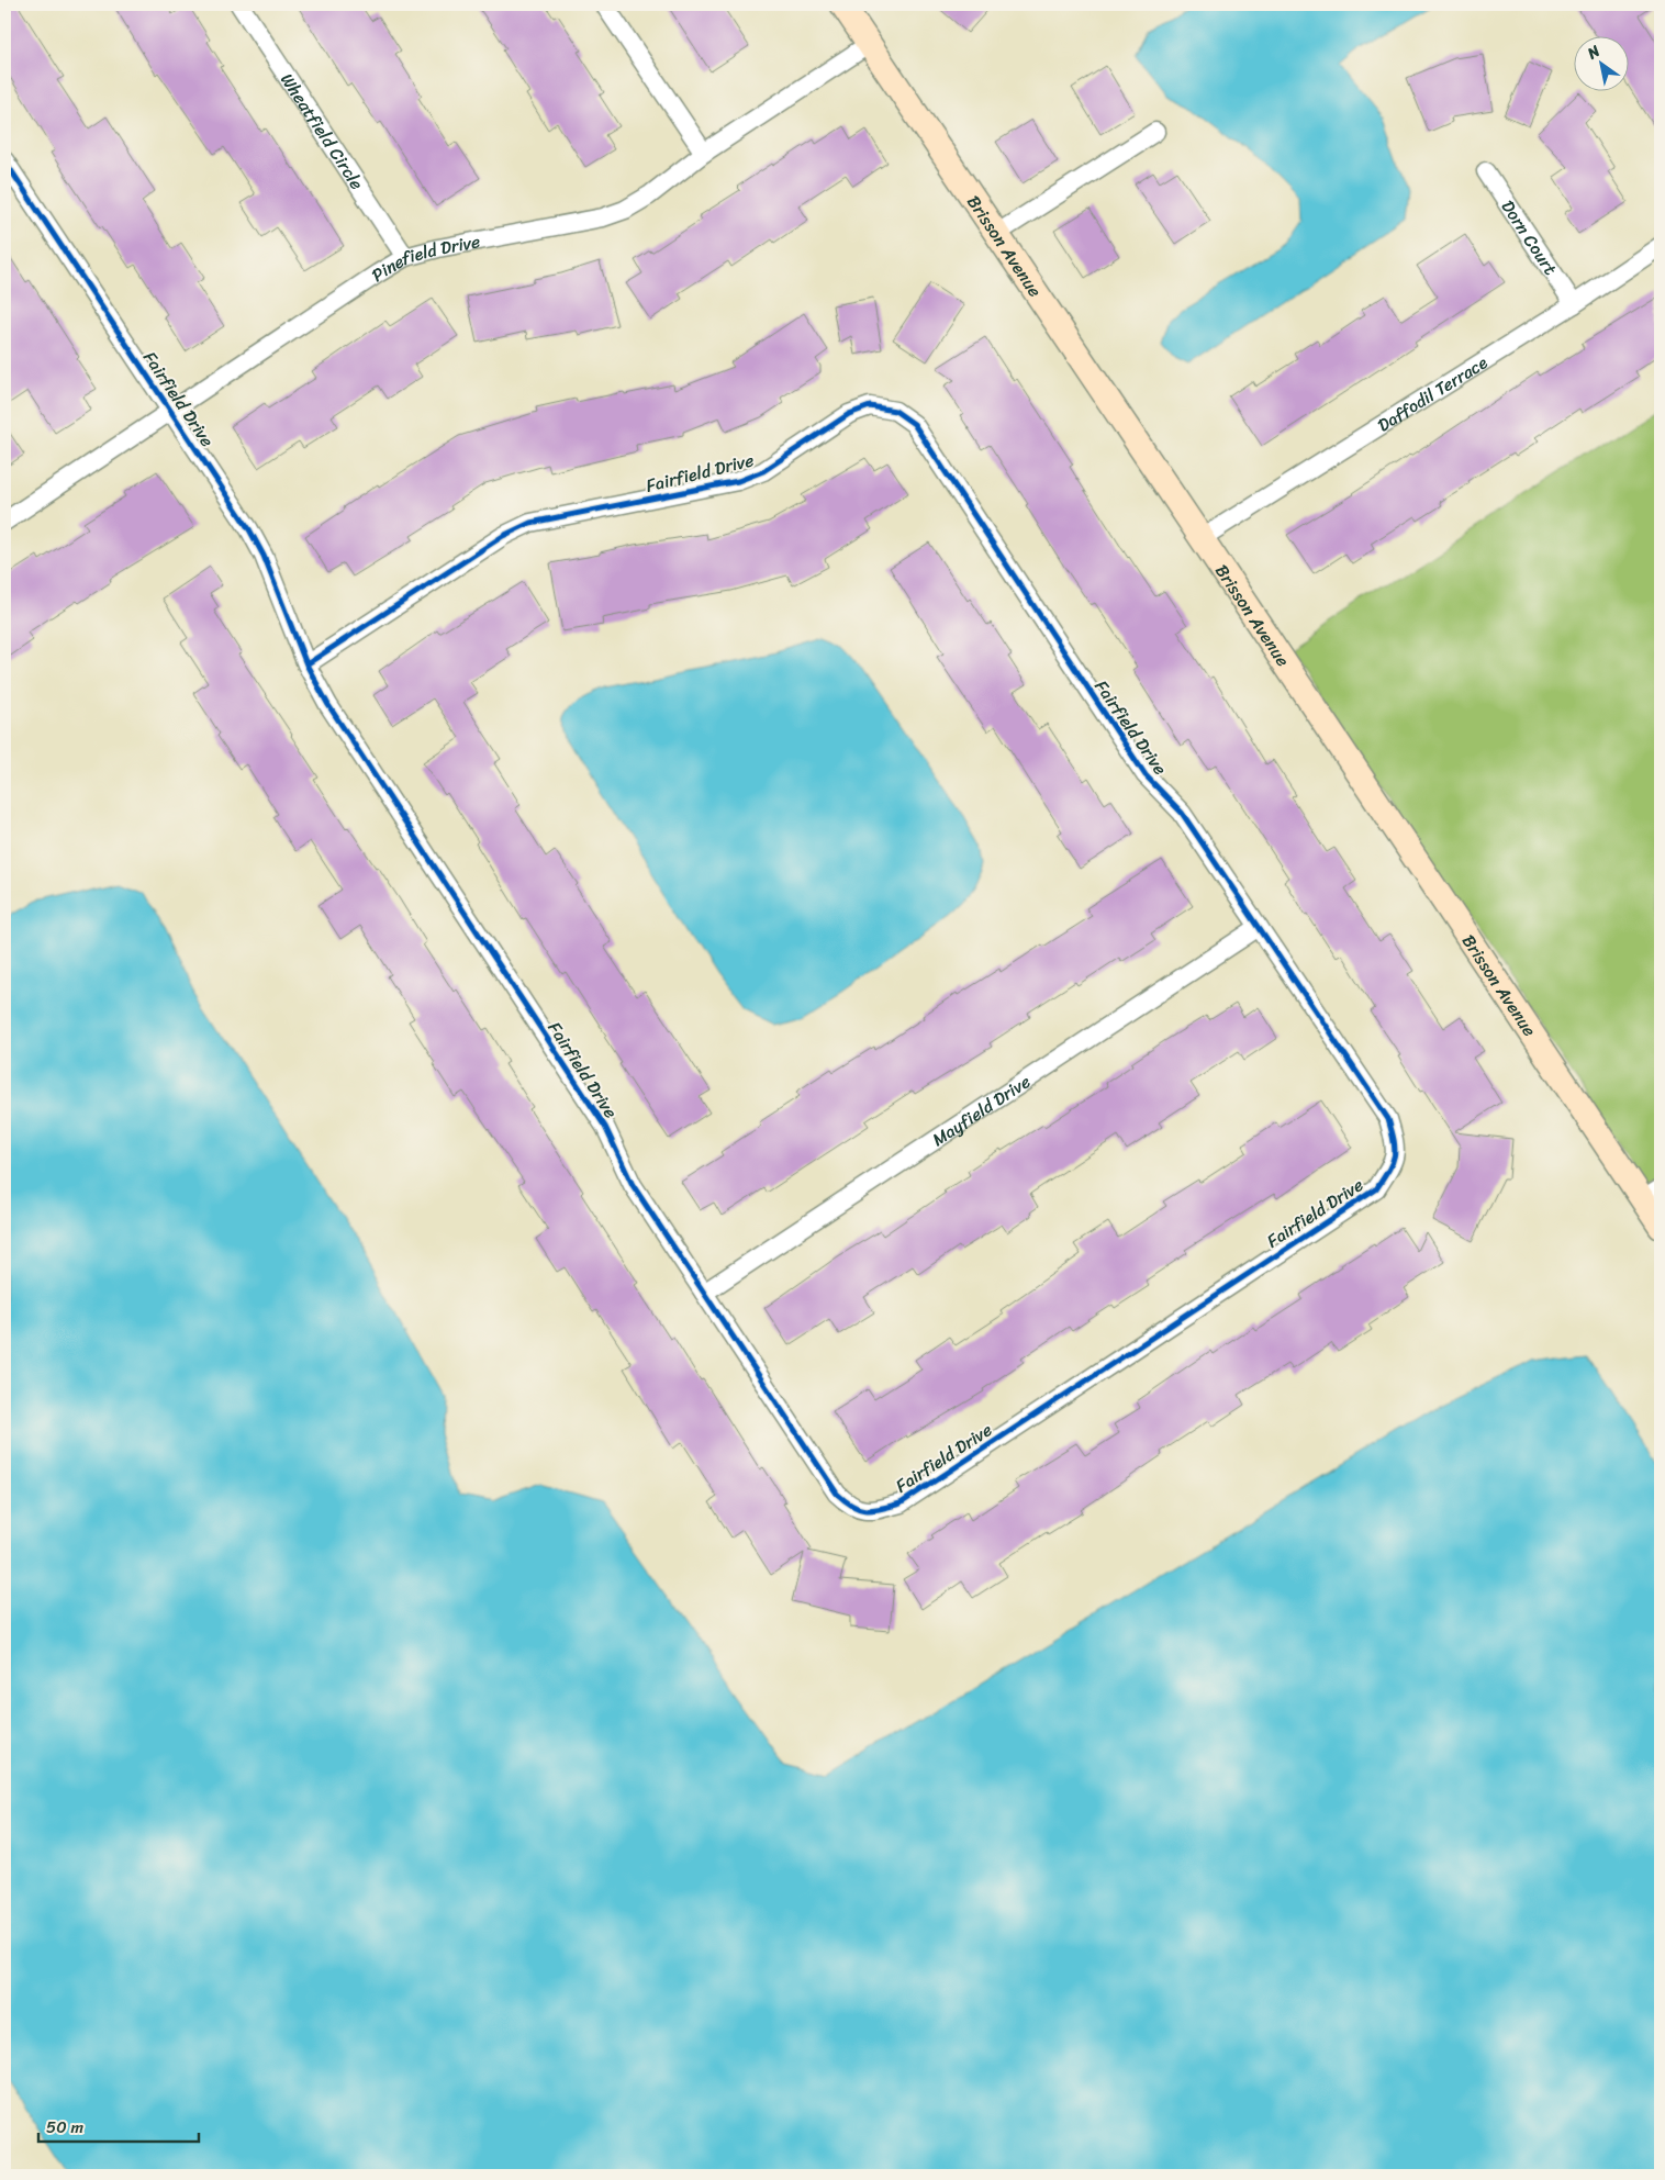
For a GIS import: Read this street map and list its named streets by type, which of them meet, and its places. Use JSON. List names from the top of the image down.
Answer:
{
  "streets": {
    "street": [
      "Wheatfield Circle",
      "Dorn Court",
      "Brisson Avenue",
      "Pinefield Drive",
      "Daffodil Terrace",
      "Fairfield Drive",
      "Mayfield Drive"
    ]
  },
  "crossings": [
    ["Wheatfield Circle", "Pinefield Drive"],
    ["Dorn Court", "Daffodil Terrace"],
    ["Brisson Avenue", "Pinefield Drive"],
    ["Brisson Avenue", "Daffodil Terrace"],
    ["Pinefield Drive", "Fairfield Drive"],
    ["Fairfield Drive", "Mayfield Drive"]
  ],
  "scale_bar": "50 m",
  "north": "top left"
}
